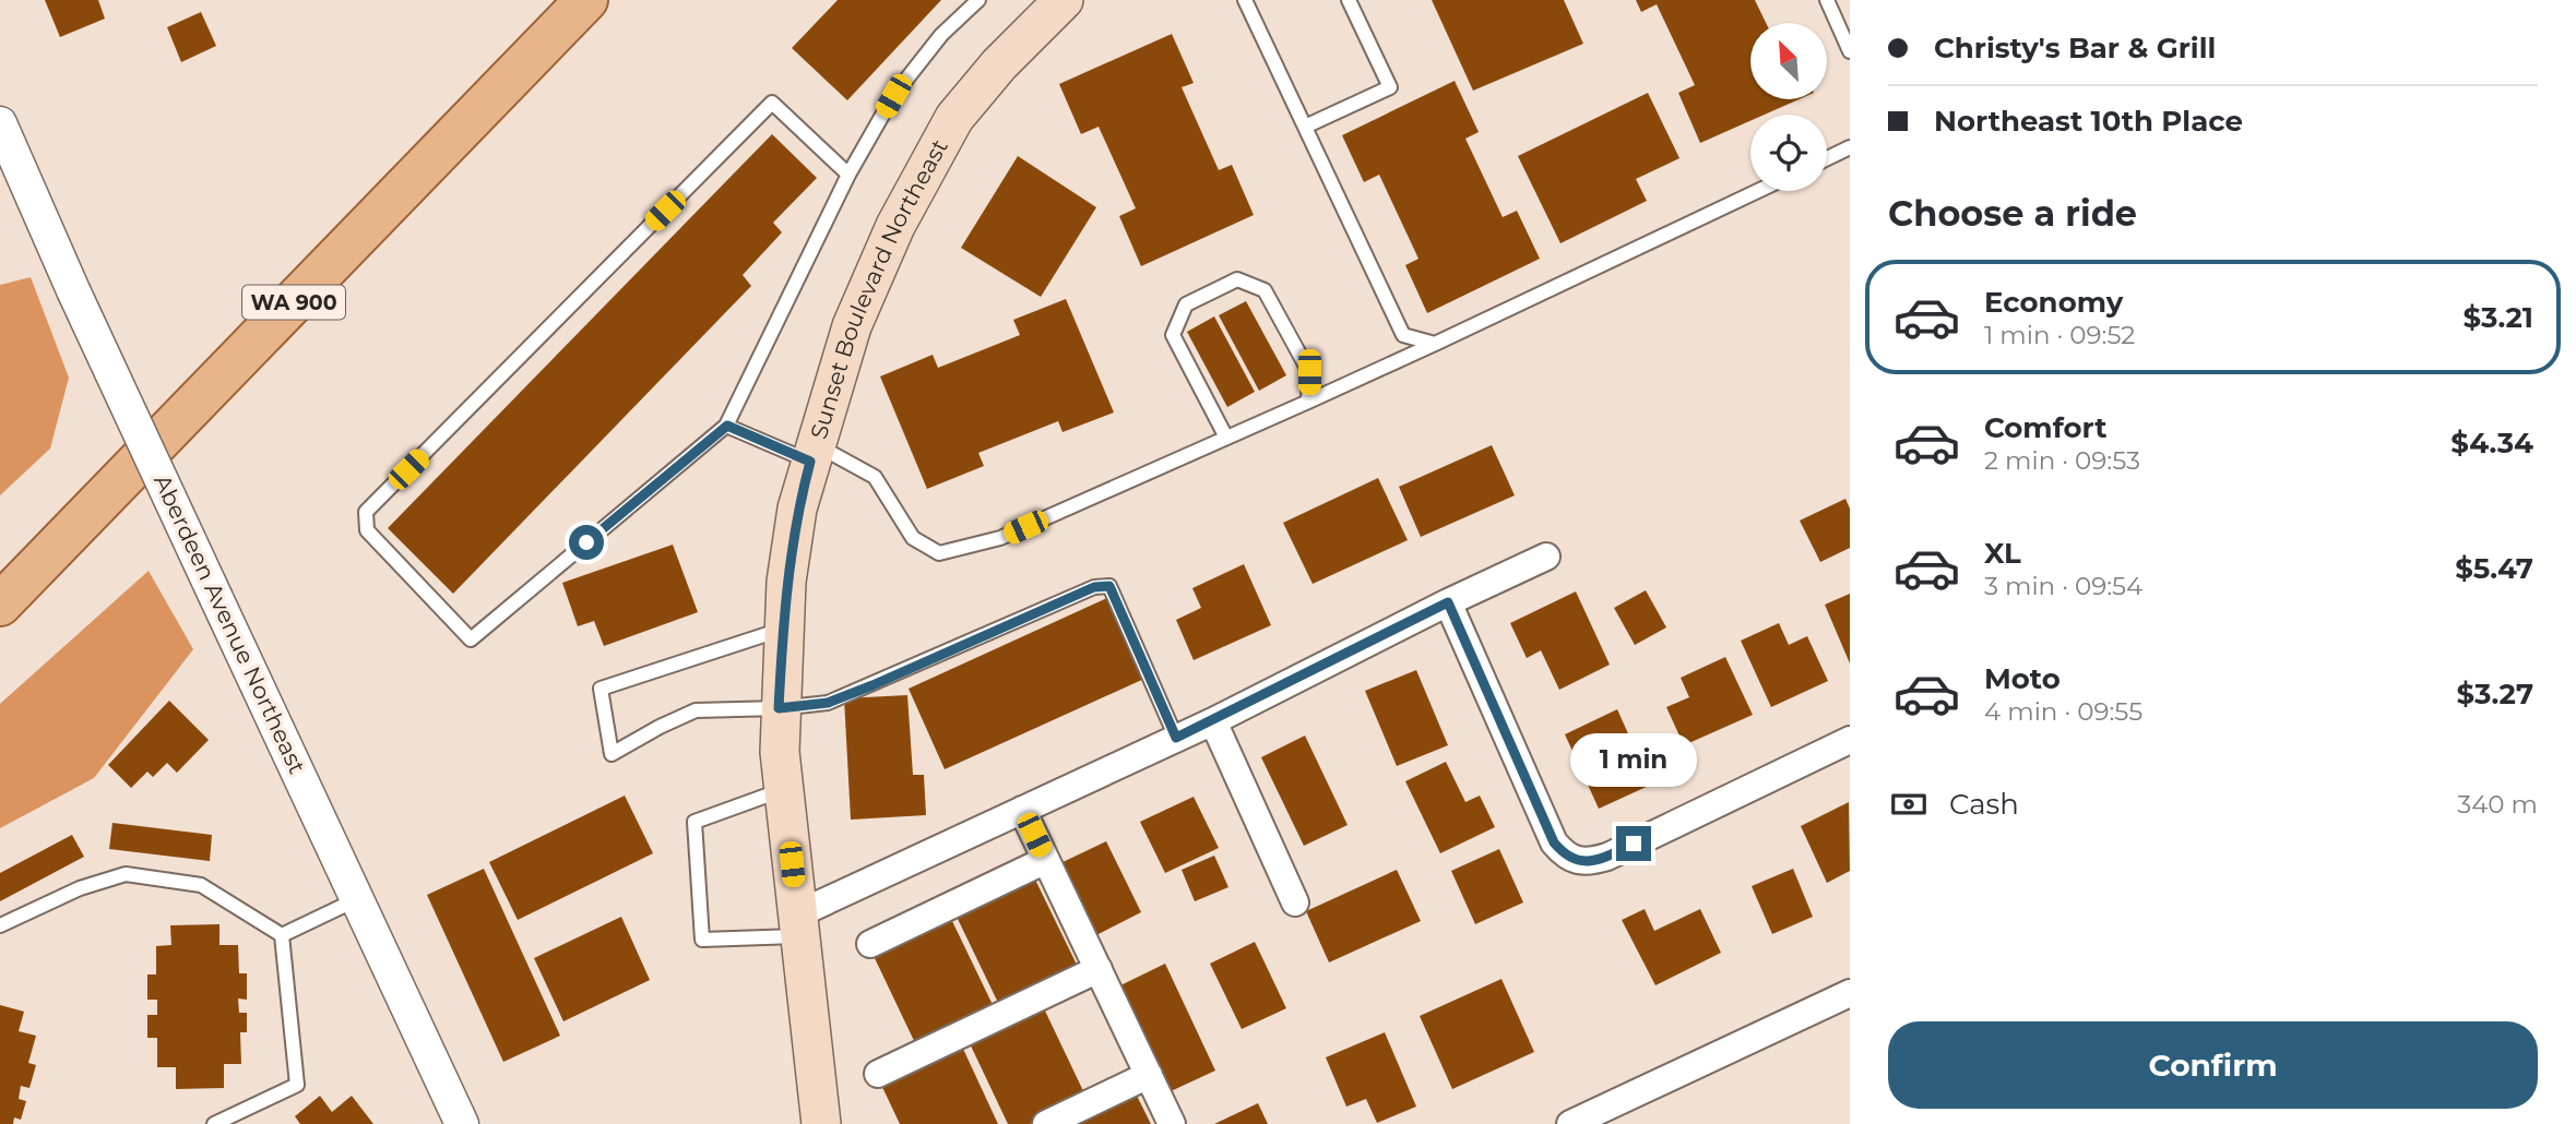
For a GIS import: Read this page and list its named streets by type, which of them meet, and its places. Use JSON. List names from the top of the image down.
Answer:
{
  "streets": {
    "main road": ["Sunset Boulevard Northeast", "WA 900"],
    "street": ["Aberdeen Avenue Northeast"]
  },
  "north": "top left",
  "page": {
    "banner": ["Christy's Bar & Grill", "Northeast 10th Place"],
    "heading": "Choose a ride",
    "list": [
      {
        "name": "Economy",
        "note": "1 min · 09:52",
        "value": "$3.21"
      },
      {
        "name": "Comfort",
        "note": "2 min · 09:53",
        "value": "$4.34"
      },
      {
        "name": "XL",
        "note": "3 min · 09:54",
        "value": "$5.47"
      },
      {
        "name": "Moto",
        "note": "4 min · 09:55",
        "value": "$3.27"
      }
    ],
    "bubble": "1 min",
    "pay": ["Cash", "340 m"],
    "buttons": "Confirm"
  }
}
